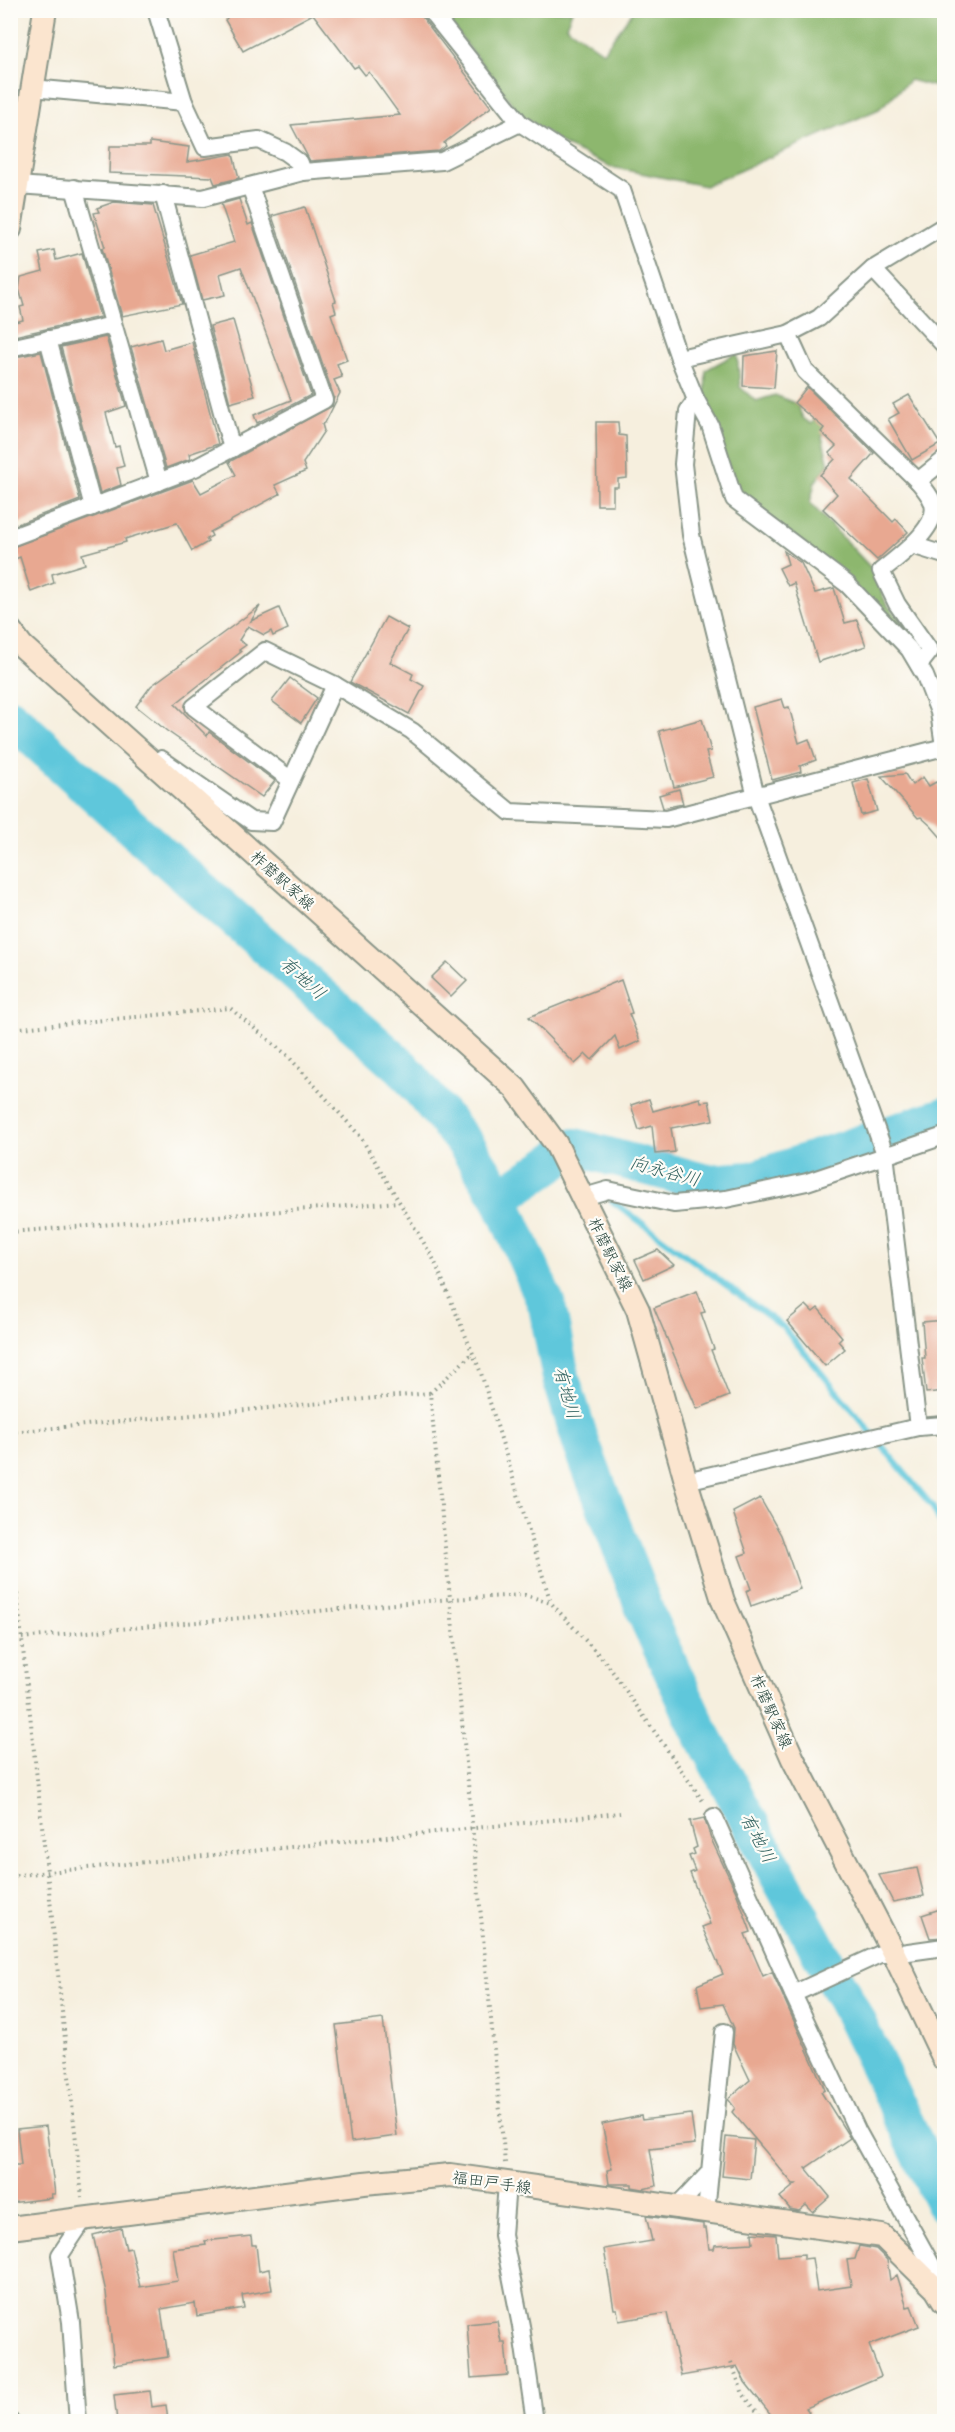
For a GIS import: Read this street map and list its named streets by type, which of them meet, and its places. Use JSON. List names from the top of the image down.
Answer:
{
  "streets": {
    "main road": ["柞磨駅家線", "福田戸手線"]
  },
  "water": ["有地川", "向永谷川"]
}
